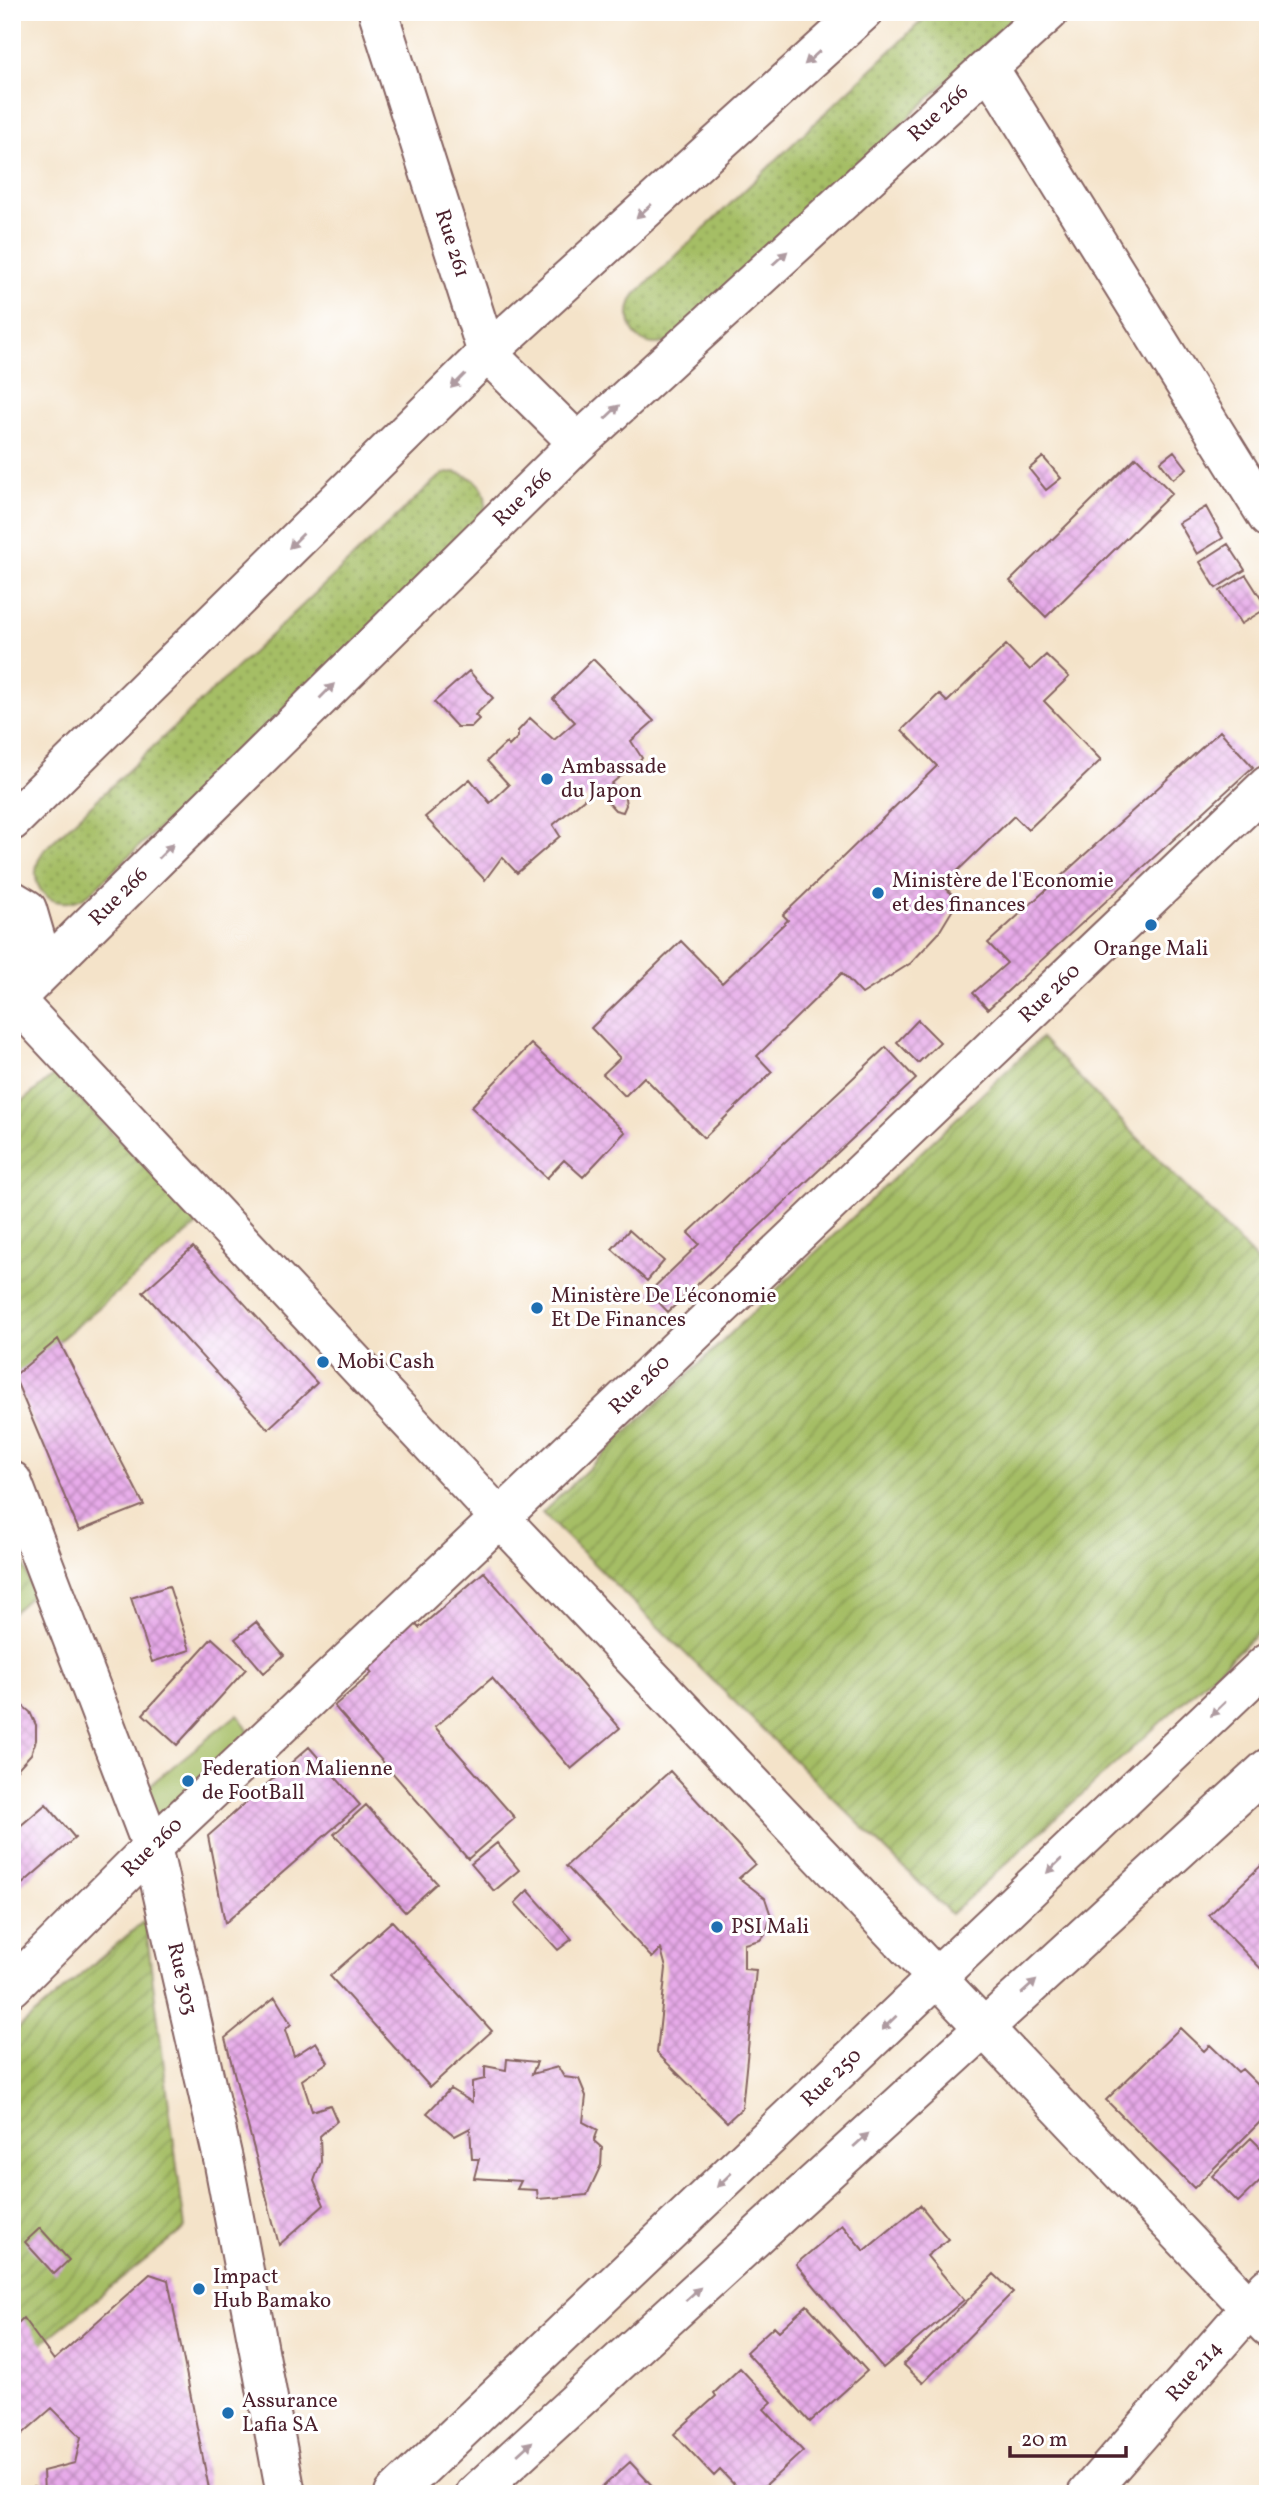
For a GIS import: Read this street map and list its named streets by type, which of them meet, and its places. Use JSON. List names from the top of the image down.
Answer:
{
  "streets": {
    "street": [
      "Rue 266",
      "Rue 261",
      "Rue 260",
      "Rue 303",
      "Rue 250",
      "Rue 214"
    ]
  },
  "crossings": [
    ["Rue 266", "Rue 261"],
    ["Rue 260", "Rue 303"]
  ],
  "places": [
    "Ambassade du Japon",
    "Ministère de l'Economie et des finances",
    "Orange Mali",
    "Ministère De L'économie Et De Finances",
    "Mobi Cash",
    "Federation Malienne de FootBall",
    "PSI Mali",
    "Impact Hub Bamako",
    "Assurance Lafia SA"
  ],
  "scale_bar": "20 m"
}
